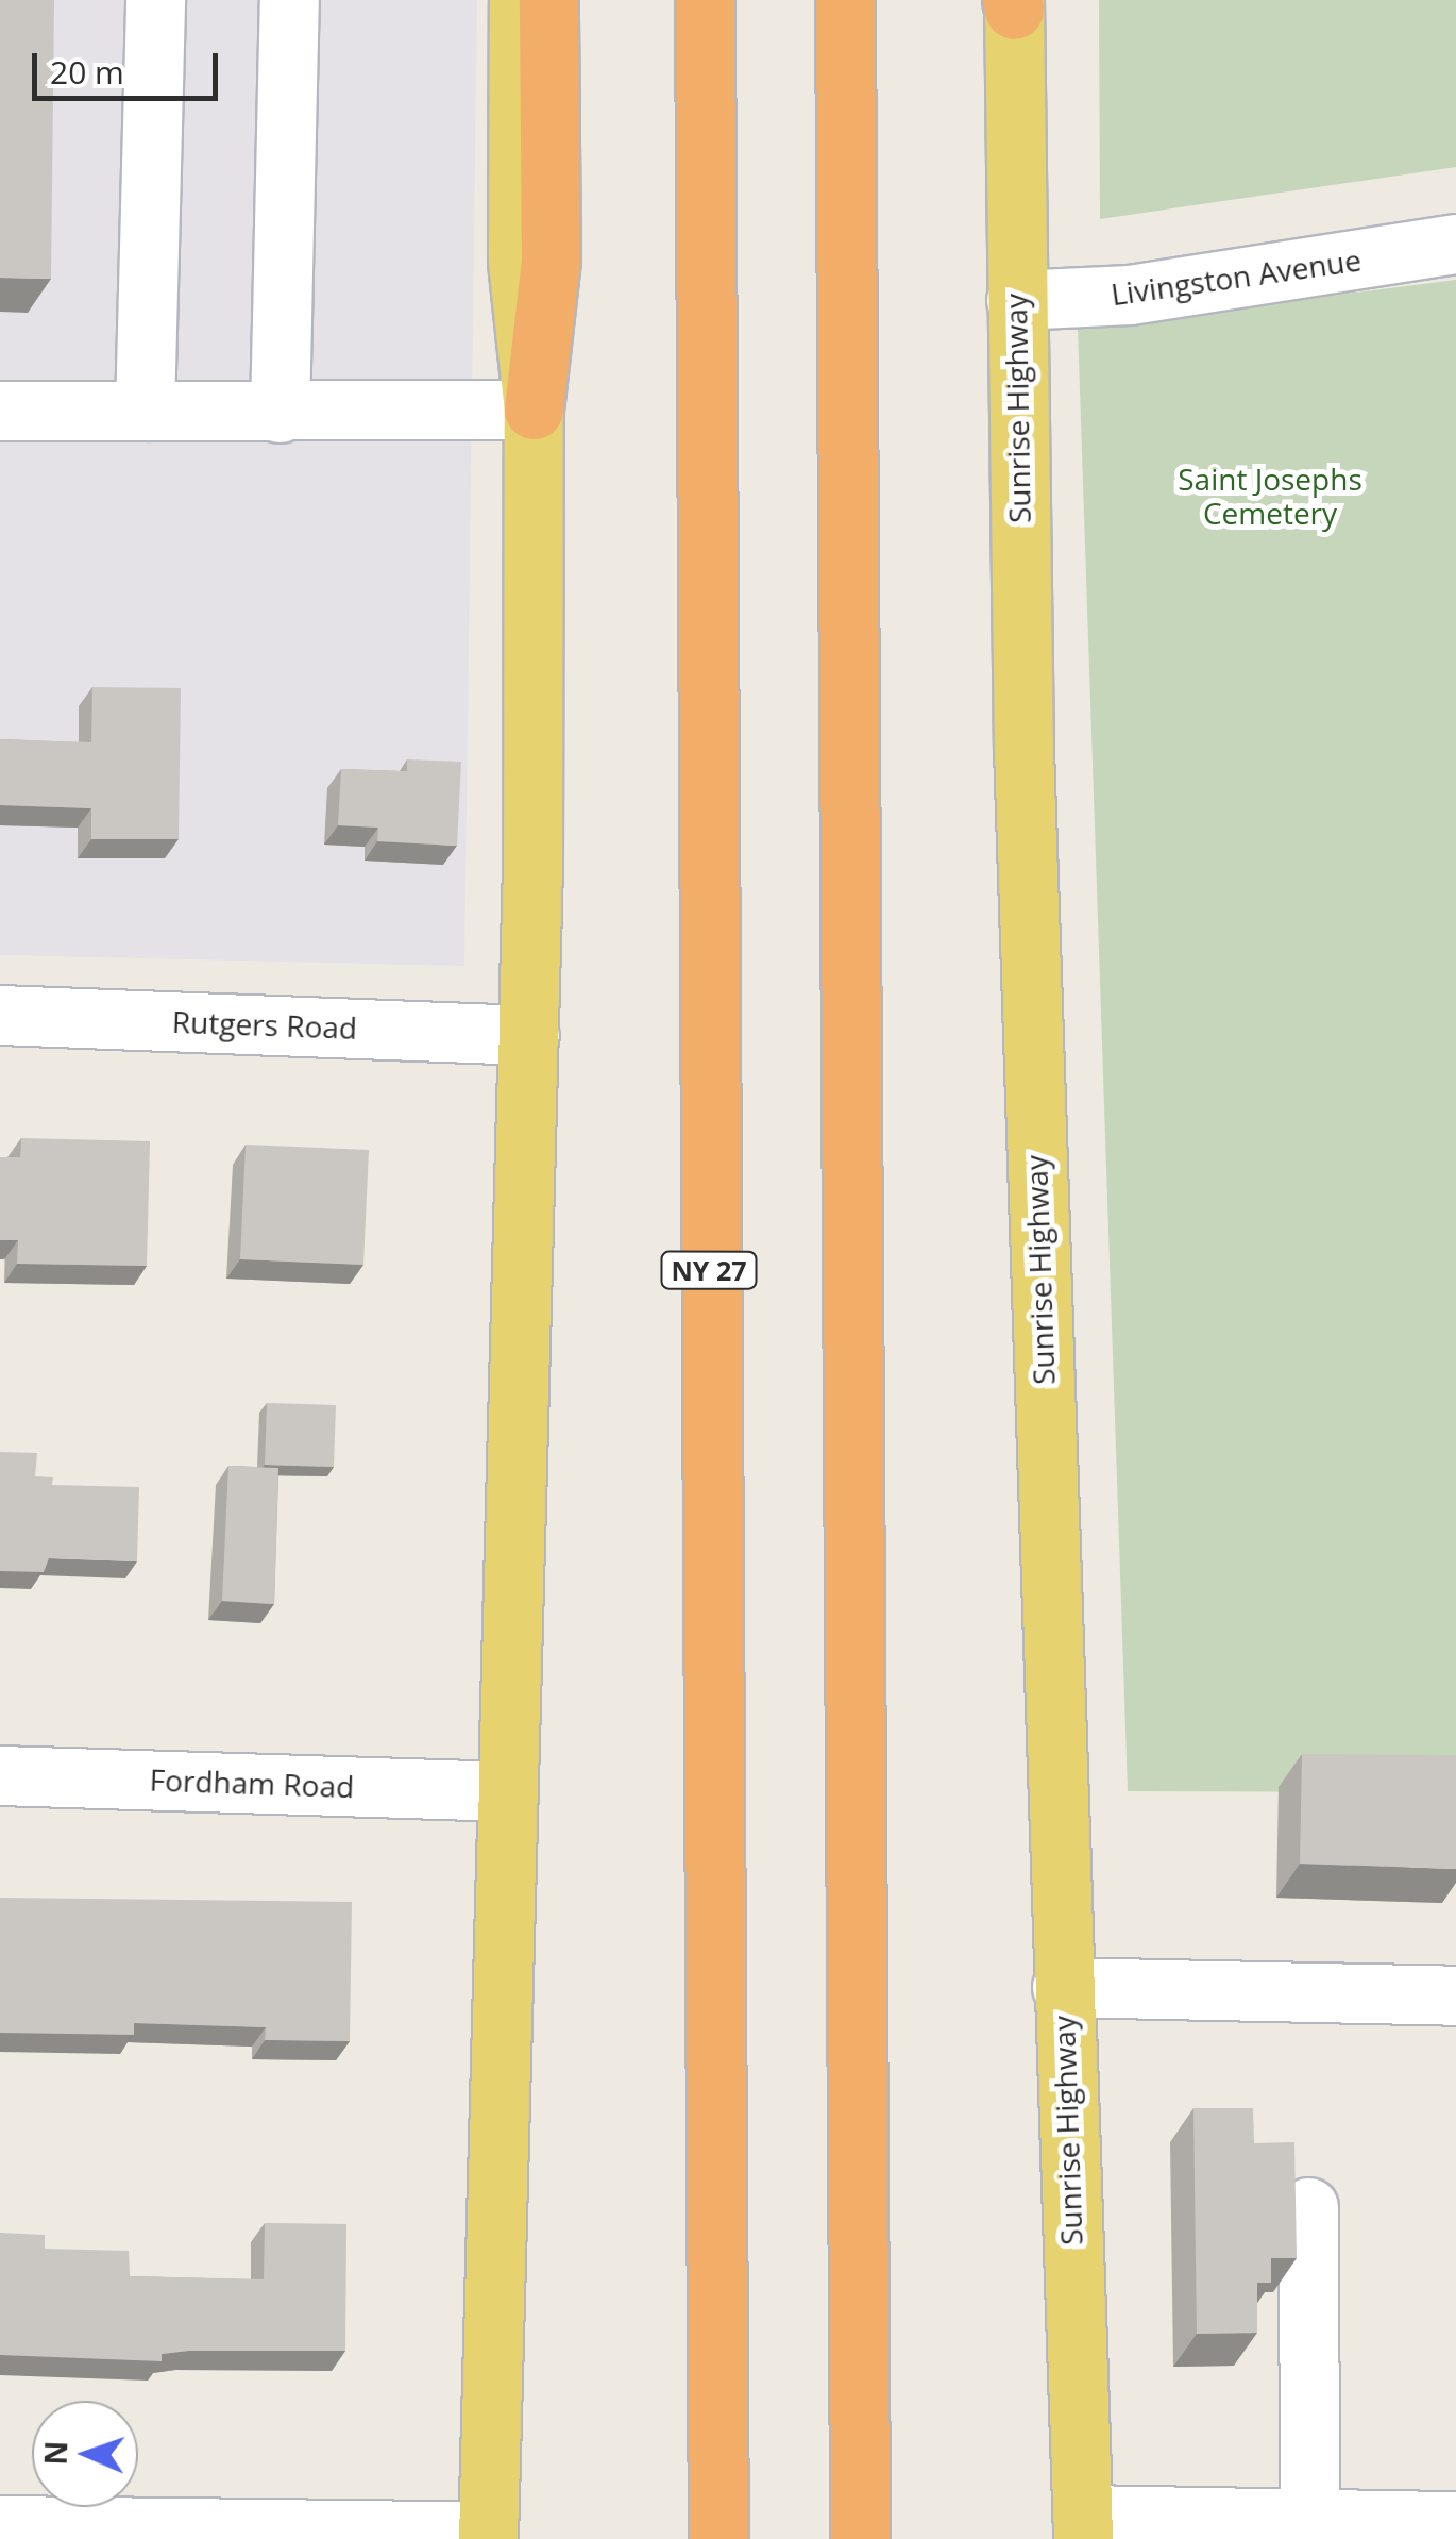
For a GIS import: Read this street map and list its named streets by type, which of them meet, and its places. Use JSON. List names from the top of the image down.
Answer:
{
  "streets": {
    "highway": ["NY 27"],
    "main road": ["Sunrise Highway"],
    "street": ["Livingston Avenue", "Rutgers Road", "Fordham Road"]
  },
  "crossings": [
    ["Livingston Avenue", "Sunrise Highway"]
  ],
  "parks": ["Saint Josephs Cemetery"],
  "scale_bar": "20 m",
  "north": "left"
}
